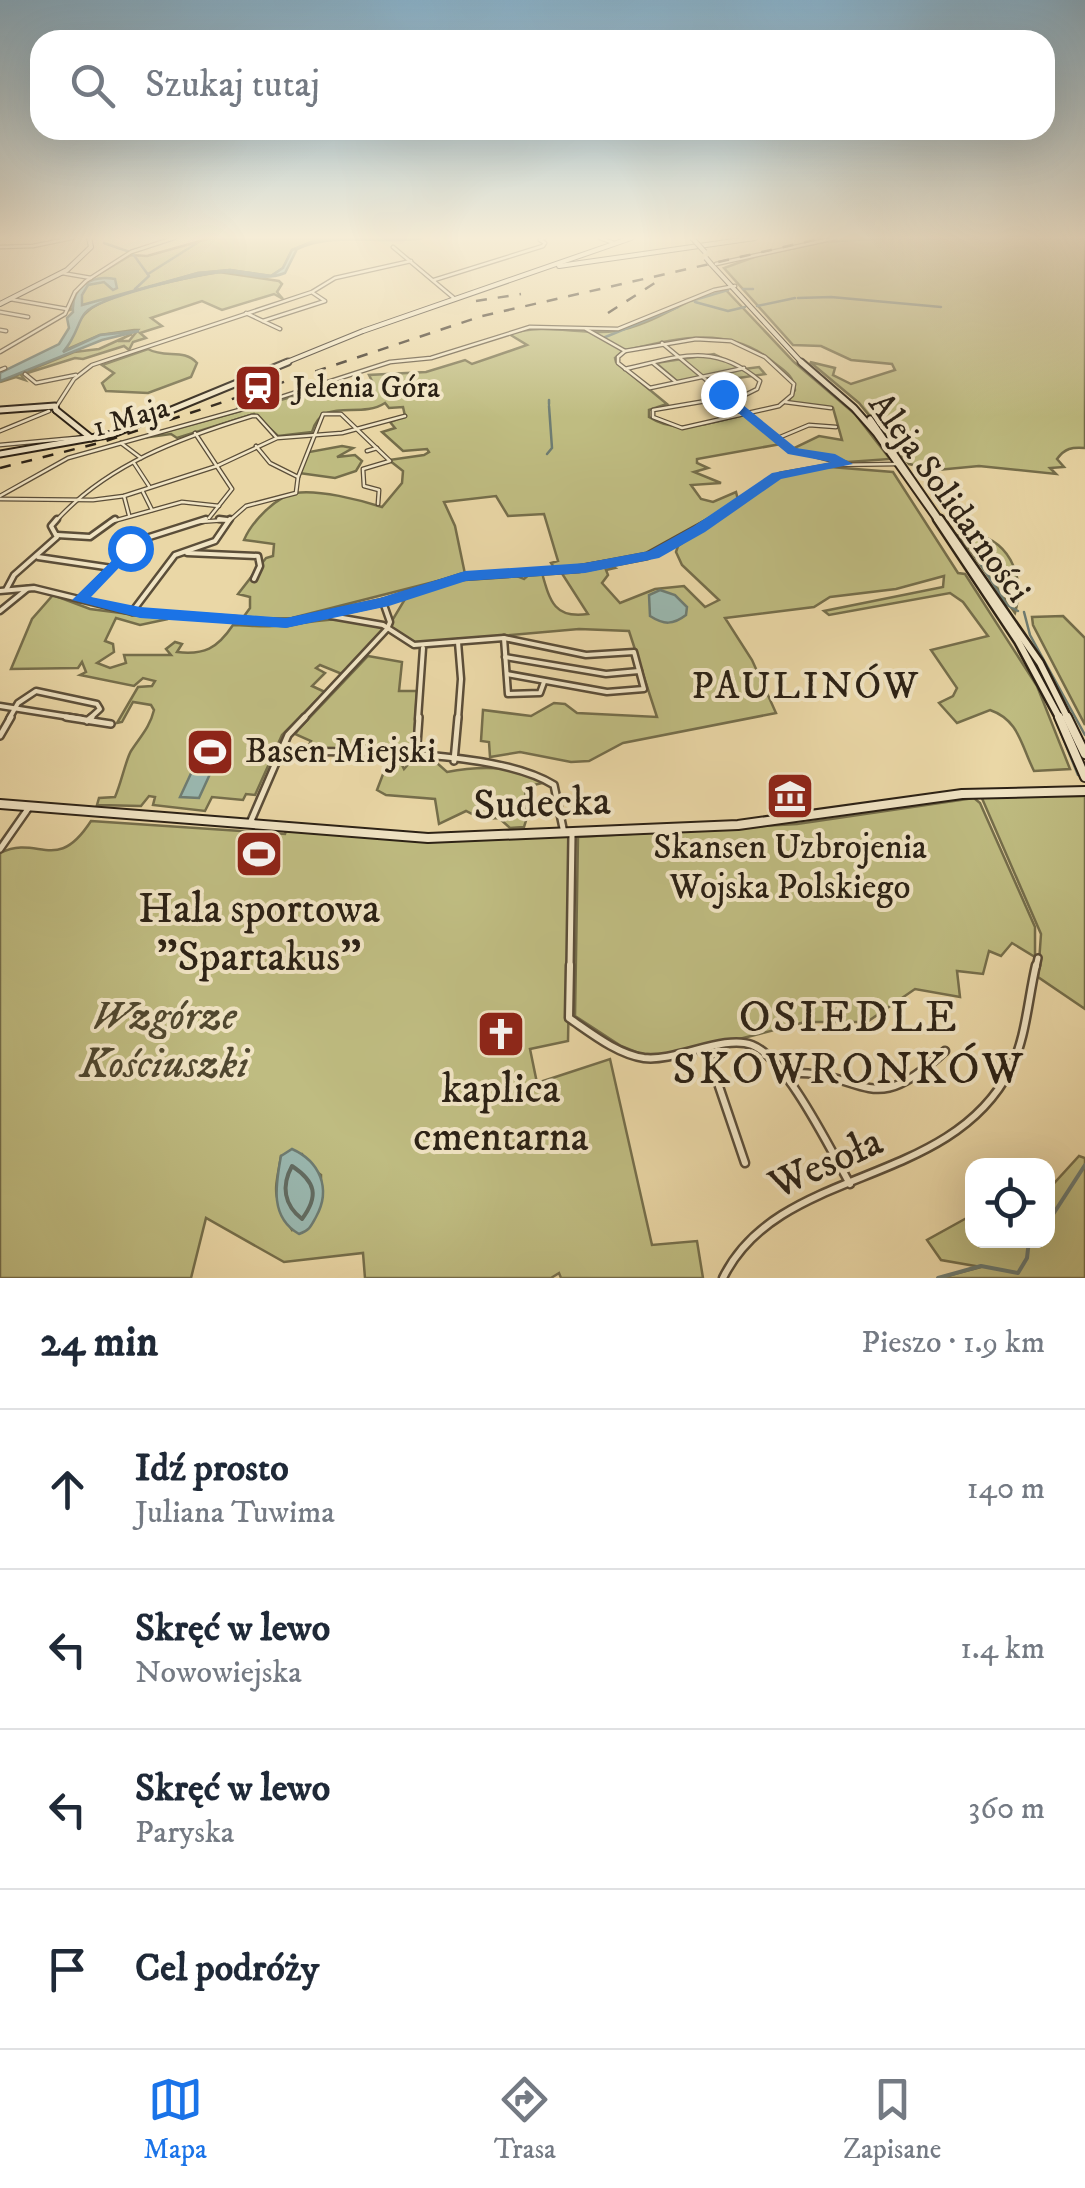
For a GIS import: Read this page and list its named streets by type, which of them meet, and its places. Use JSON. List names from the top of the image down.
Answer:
{
  "streets": {
    "main road": ["Aleja Solidarności"],
    "street": ["1 Maja", "Sudecka", "Wesoła"]
  },
  "districts": ["PAULINÓW", "OSIEDLE SKOWRONKÓW"],
  "parks": ["Wzgórze Kościuszki"],
  "places": {
    "station": ["Jelenia Góra"],
    "sports": ["Basen Miejski", "Hala sportowa \"Spartakus\""],
    "museum": ["Skansen Uzbrojenia Wojska Polskiego"],
    "church": ["kaplica cmentarna"]
  },
  "page": {
    "search": "Szukaj tutaj",
    "heading": ["24 min", "Pieszo · 1.9 km"],
    "list": [
      ["Idź prosto", "Juliana Tuwima", "140 m"],
      ["Skręć w lewo", "Nowowiejska", "1.4 km"],
      ["Skręć w lewo", "Paryska", "360 m"],
      "Cel podróży"
    ],
    "nav": ["Mapa", "Trasa", "Zapisane"]
  }
}
